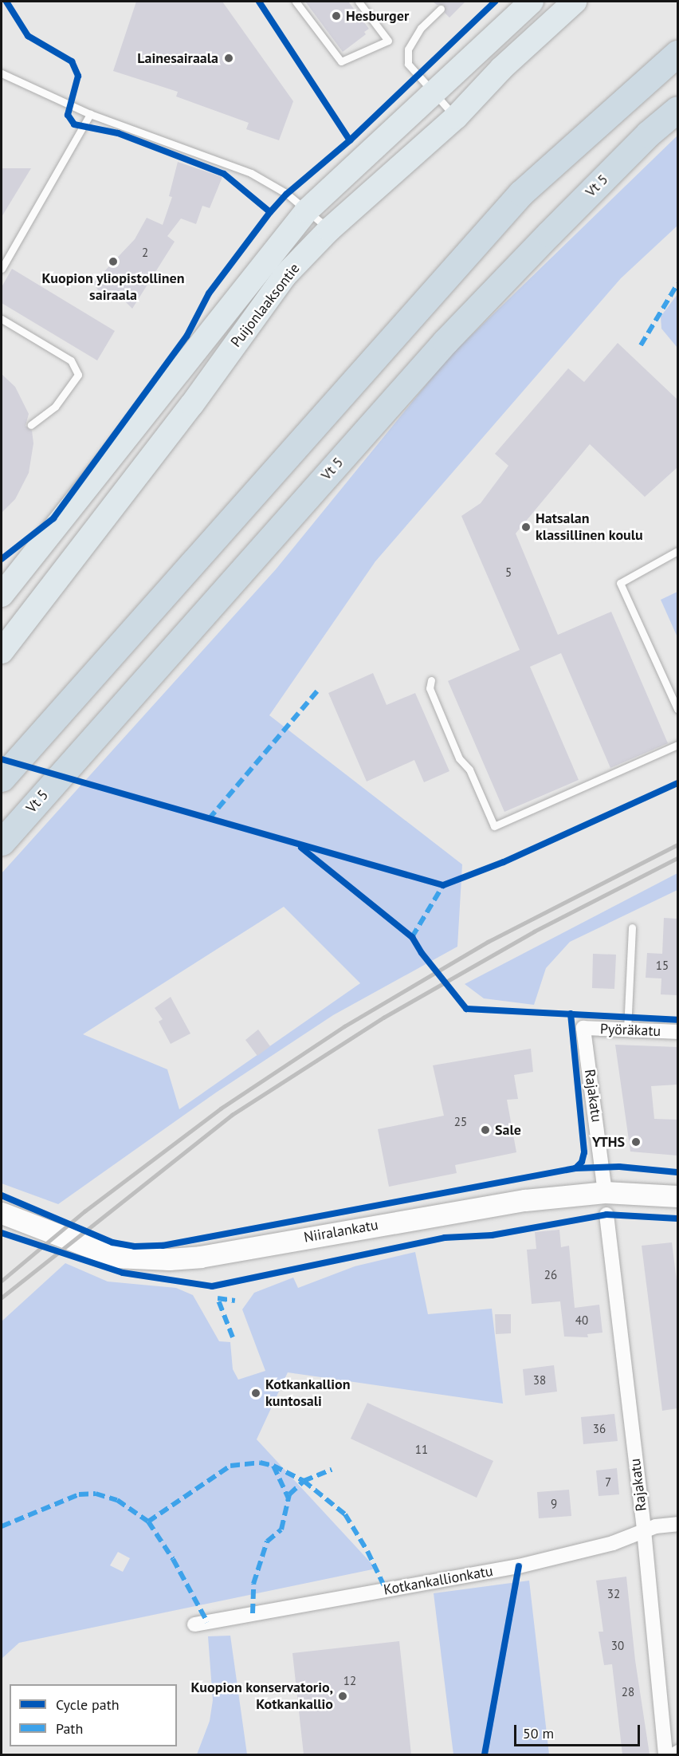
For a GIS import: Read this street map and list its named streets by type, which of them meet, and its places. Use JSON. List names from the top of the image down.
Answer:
{
  "streets": {
    "highway": ["Vt 5"],
    "main road": ["Puijonlaaksontie", "Niiralankatu"],
    "street": ["Pyöräkatu", "Rajakatu", "Kotkankallionkatu"]
  },
  "crossings": [
    ["Pyöräkatu", "Rajakatu"],
    ["Rajakatu", "Niiralankatu"],
    ["Rajakatu", "Kotkankallionkatu"]
  ],
  "places": [
    "Hesburger",
    "Lainesairaala",
    "Kuopion yliopistollinen sairaala",
    "Hatsalan klassillinen koulu",
    "Sale",
    "YTHS",
    "Kotkankallion kuntosali",
    "Kuopion konservatorio, Kotkankallio"
  ],
  "house_numbers": [
    "2",
    "5",
    "15",
    "25",
    "26",
    "40",
    "38",
    "36",
    "11",
    "7",
    "9",
    "32",
    "30",
    "12",
    "28"
  ],
  "legend": ["Cycle path", "Path"],
  "scale_bar": "50 m"
}
